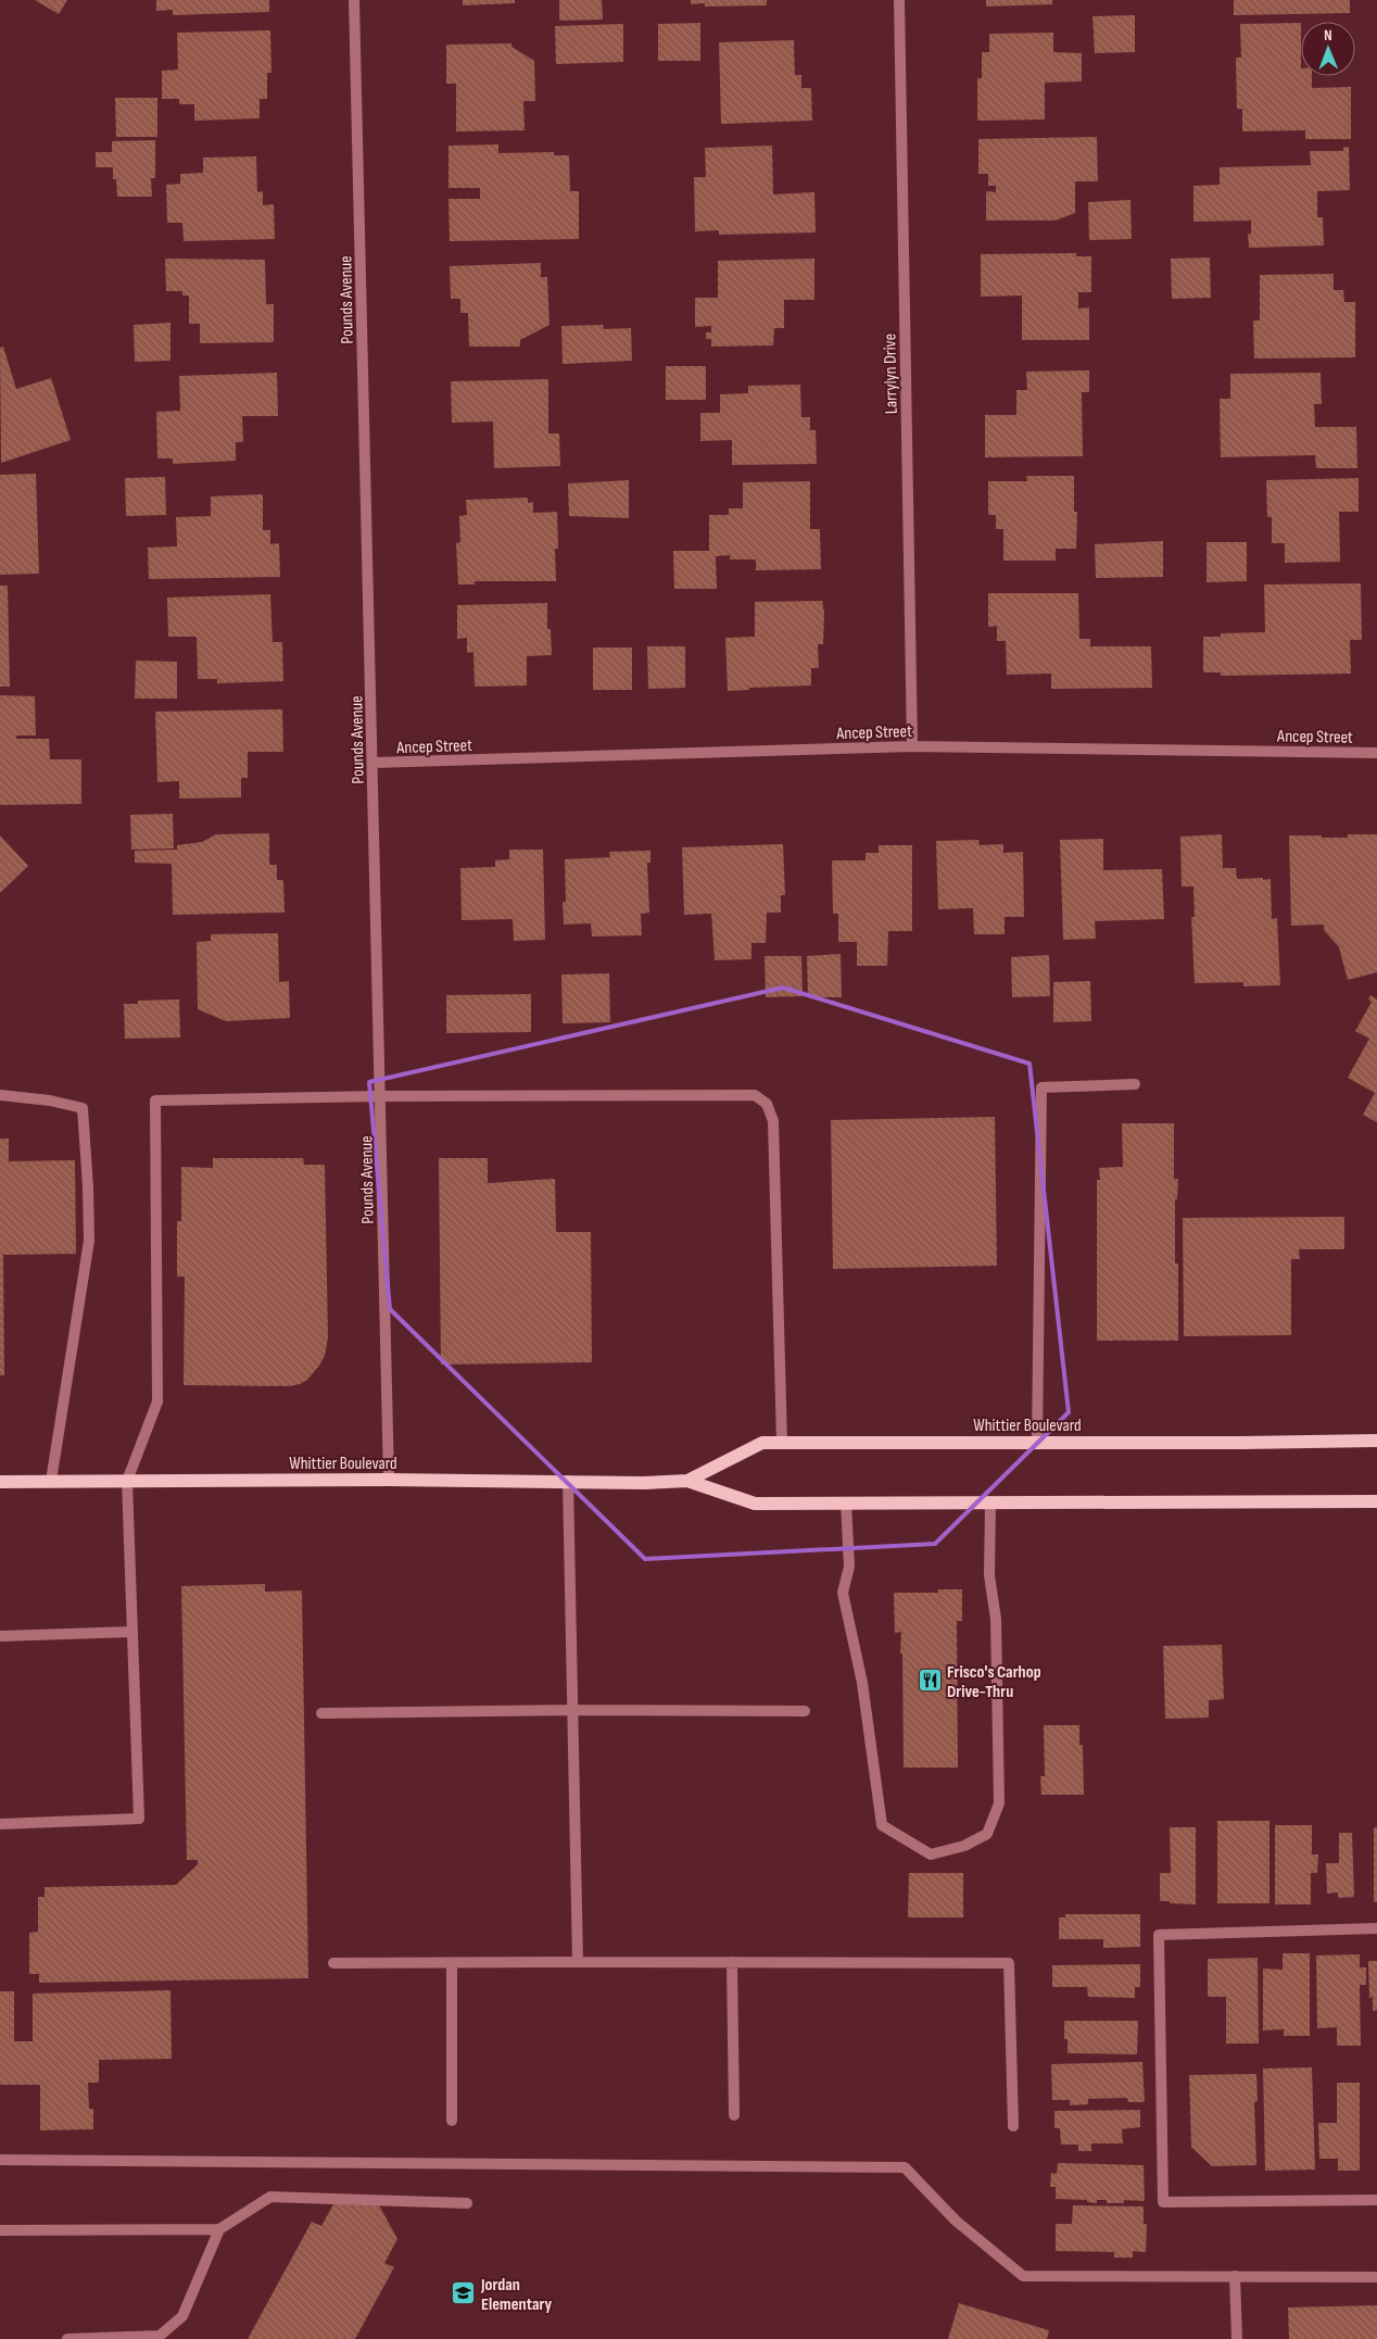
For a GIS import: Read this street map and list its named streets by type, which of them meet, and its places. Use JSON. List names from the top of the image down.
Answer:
{
  "streets": {
    "main road": ["Whittier Boulevard"],
    "street": ["Pounds Avenue", "Larrylyn Drive", "Ancep Street"]
  },
  "crossings": [
    ["Pounds Avenue", "Ancep Street"],
    ["Pounds Avenue", "Whittier Boulevard"],
    ["Larrylyn Drive", "Ancep Street"]
  ],
  "places": {
    "restaurant": ["Frisco's Carhop Drive-Thru"],
    "school or university": ["Jordan Elementary"]
  },
  "north": "top"
}
